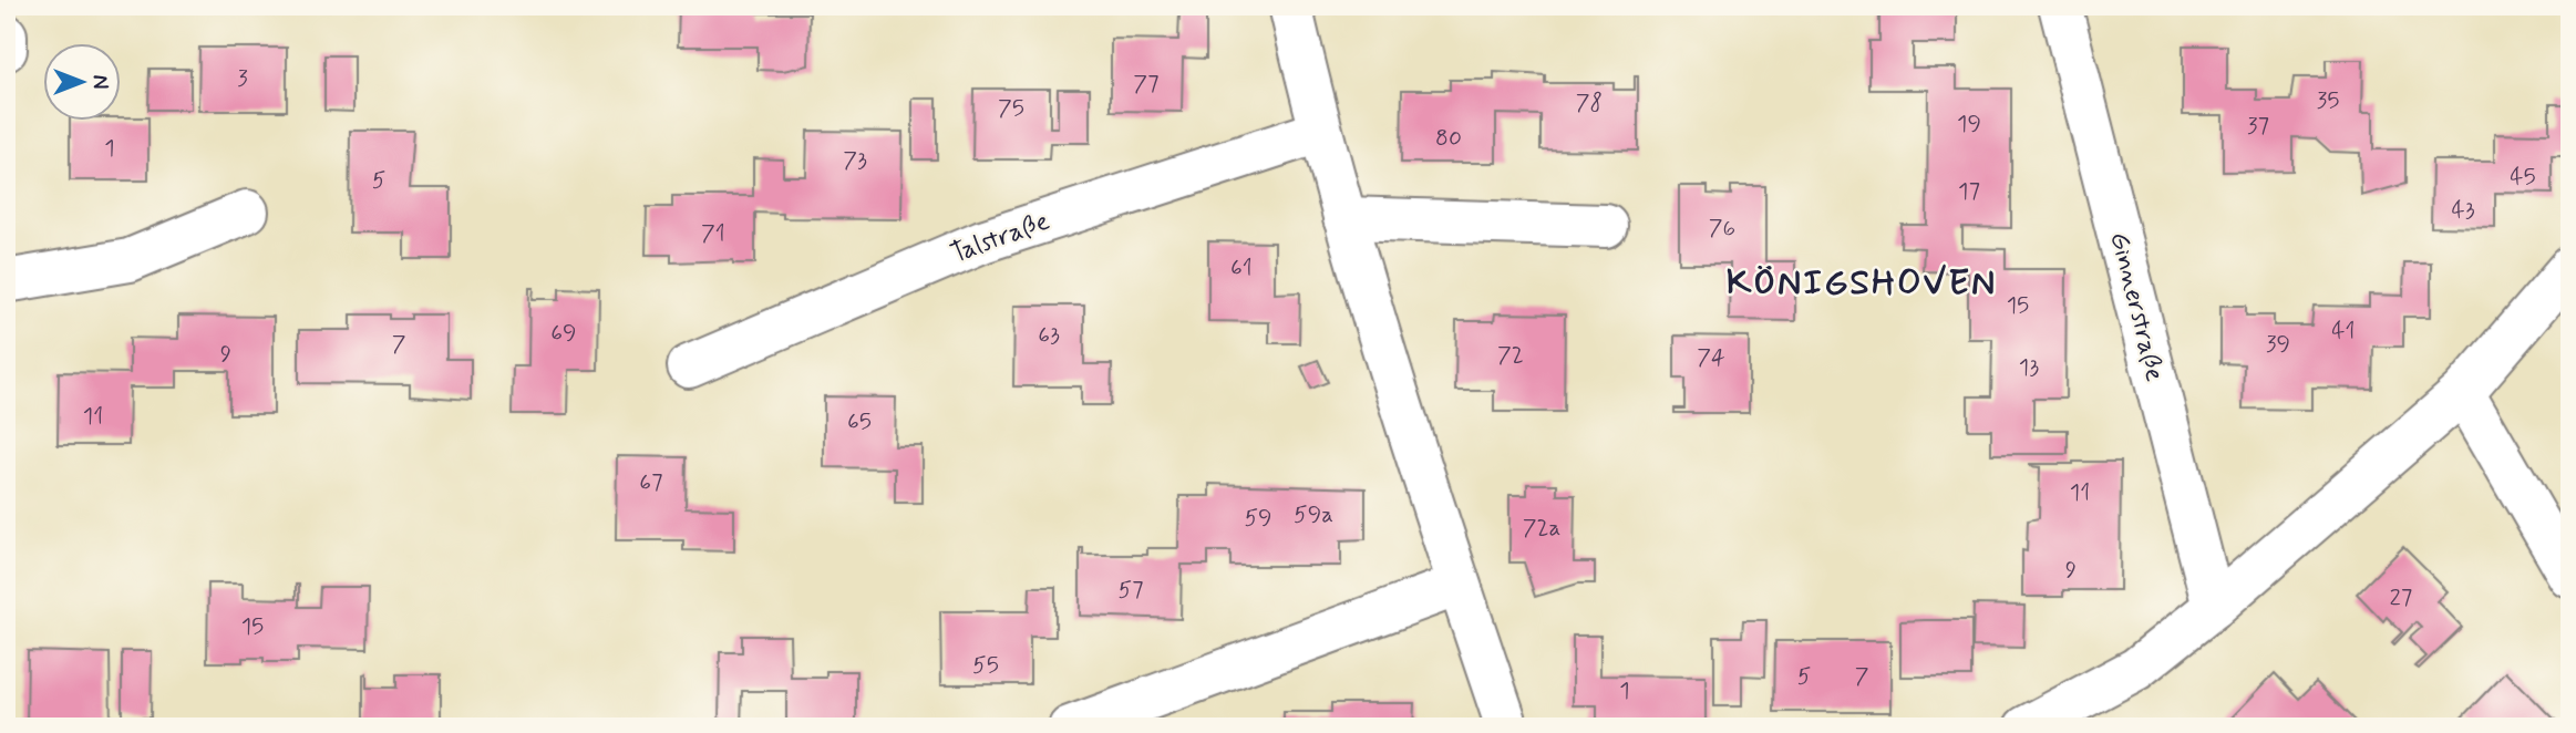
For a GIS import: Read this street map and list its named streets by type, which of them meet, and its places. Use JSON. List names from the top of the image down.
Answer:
{
  "streets": {
    "street": ["Talstraße", "Ginnerstraße"]
  },
  "districts": ["KÖNIGSHOVEN"],
  "house_numbers": [
    "3",
    "77",
    "35",
    "78",
    "75",
    "19",
    "37",
    "80",
    "1",
    "73",
    "45",
    "5",
    "17",
    "43",
    "76",
    "71",
    "61",
    "15",
    "41",
    "69",
    "63",
    "7",
    "39",
    "9",
    "72",
    "74",
    "13",
    "11",
    "65",
    "67",
    "11",
    "59a",
    "59",
    "72a",
    "9",
    "57",
    "27",
    "15",
    "55",
    "5",
    "7",
    "1"
  ],
  "north": "right"
}
